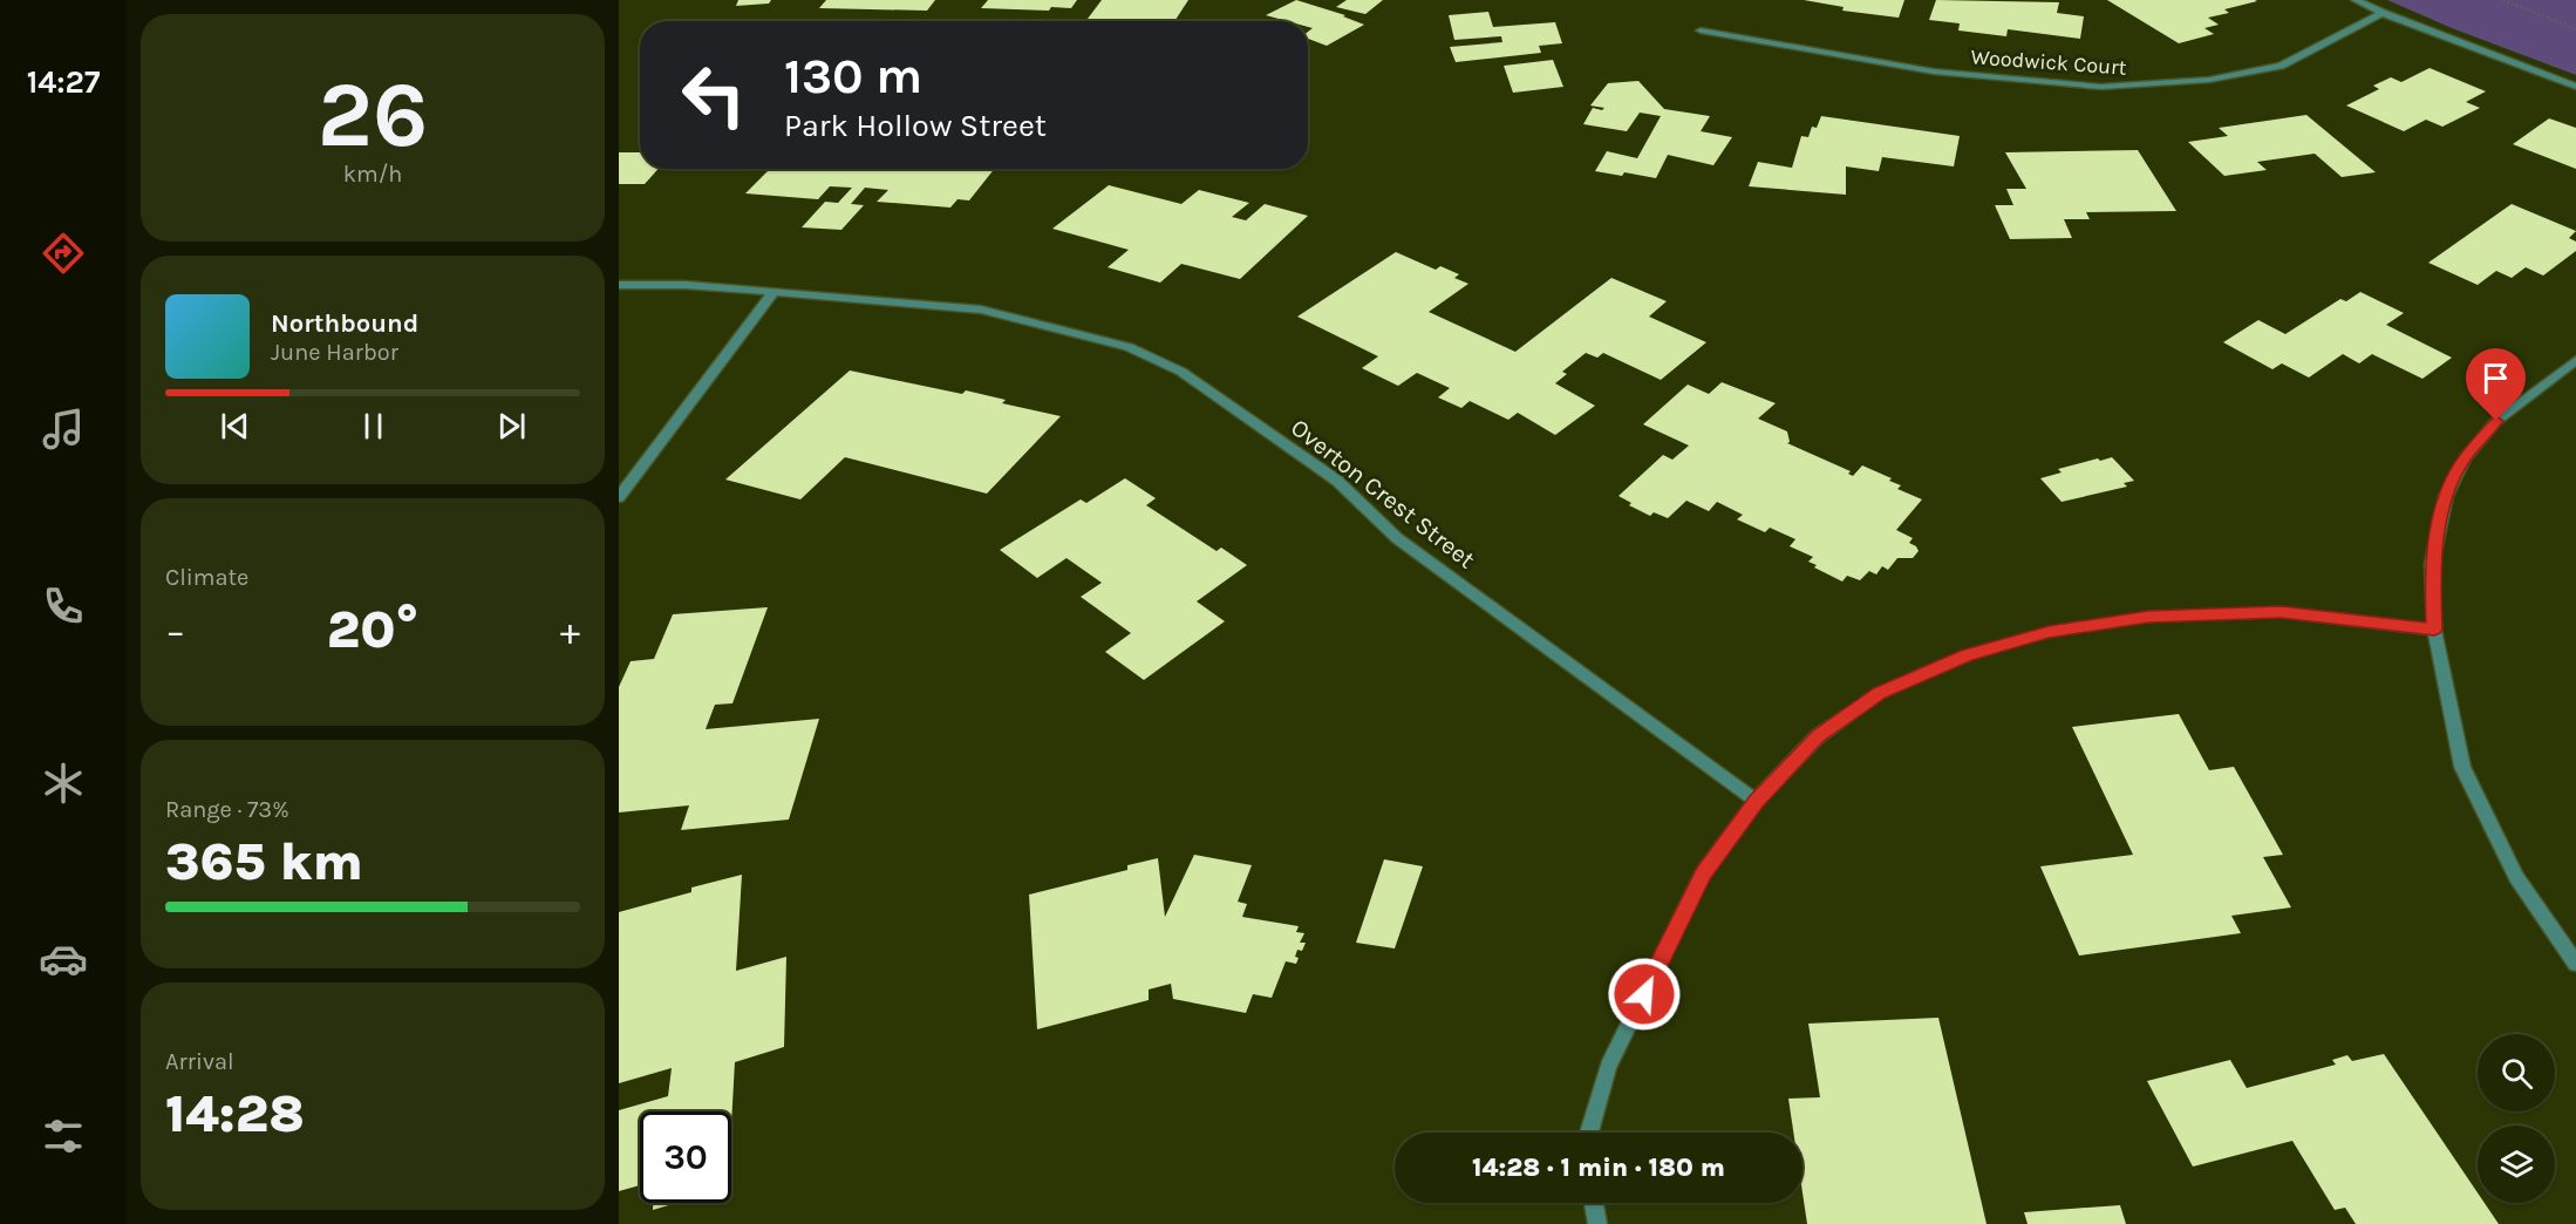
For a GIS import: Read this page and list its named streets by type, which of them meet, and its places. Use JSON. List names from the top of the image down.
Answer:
{
  "streets": {
    "street": ["Woodwick Court", "Overton Crest Street"]
  },
  "page": {
    "tabs": "14:27",
    "tile": [
      ["26", "km/h"],
      "Climate",
      ["Range · 73%", "365 km"],
      ["Arrival", "14:28"]
    ],
    "turn": ["130 m", "Park Hollow Street"],
    "song": ["Northbound", "June Harbor"],
    "heat": ["−", "20°", "+"],
    "limit": "30",
    "trip": "14:28 · 1 min · 180 m"
  }
}
